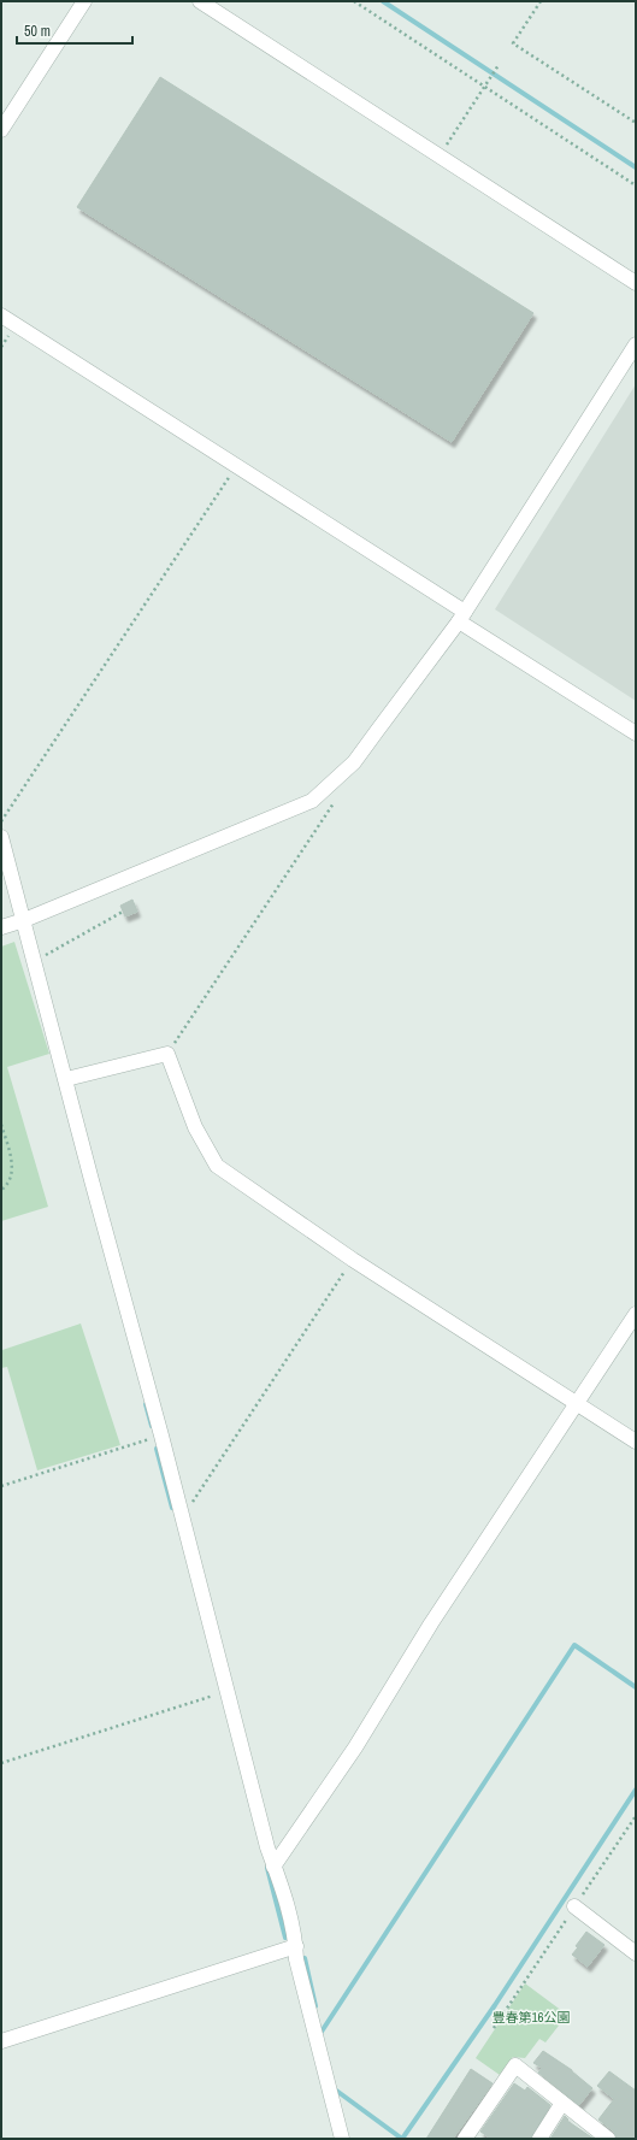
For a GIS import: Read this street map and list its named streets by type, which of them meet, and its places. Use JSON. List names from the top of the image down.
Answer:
{
  "parks": ["豊春第16公園"],
  "scale_bar": "50 m"
}
